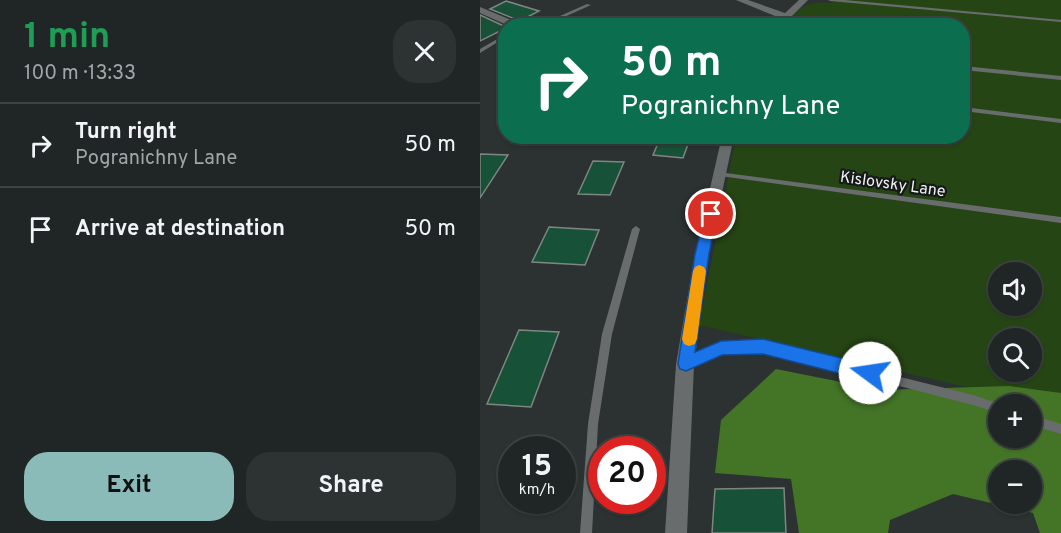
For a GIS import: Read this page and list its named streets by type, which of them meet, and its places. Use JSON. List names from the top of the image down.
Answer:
{
  "streets": {
    "lane": ["Kislovsky Lane"]
  },
  "page": {
    "heading": ["1 min", "100 m · 13:33"],
    "turn": ["50 m", "Pogranichny Lane"],
    "list": [
      {
        "name": "Turn right",
        "note": "Pogranichny Lane",
        "value": "50 m"
      },
      {
        "name": "Arrive at destination",
        "value": "50 m"
      }
    ],
    "map_buttons": ["+", "−"],
    "speed": "15 km/h",
    "limit": "20",
    "buttons": ["Exit", "Share"]
  }
}
